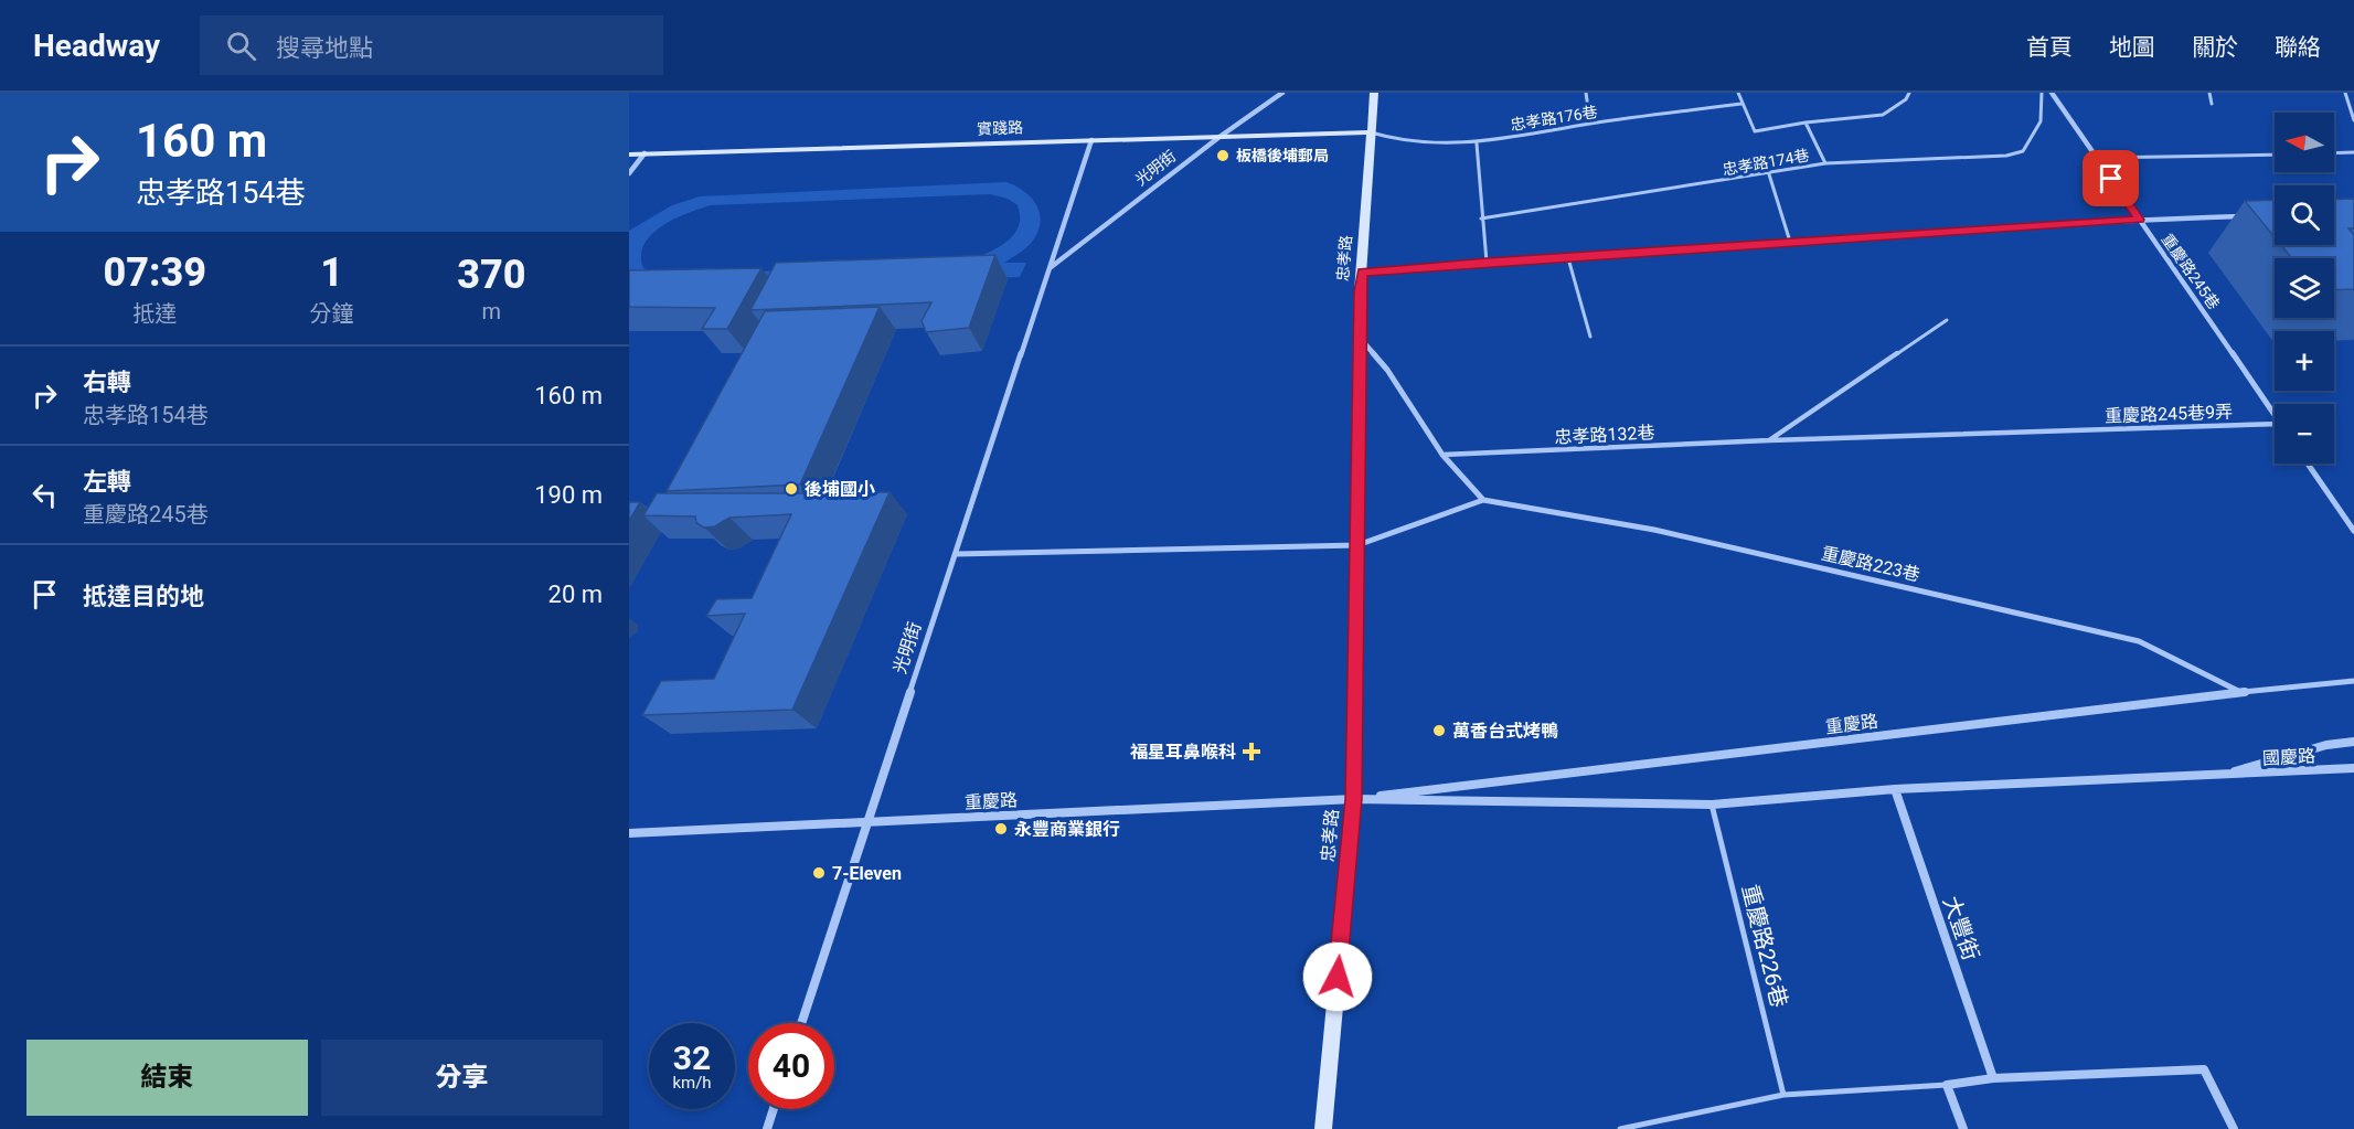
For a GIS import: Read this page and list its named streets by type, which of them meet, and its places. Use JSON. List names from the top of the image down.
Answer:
{
  "streets": {
    "street": [
      "實踐路",
      "光明街",
      "忠孝路",
      "重慶路245巷",
      "重慶路223巷",
      "重慶路",
      "國慶路",
      "大豐街"
    ],
    "lane": [
      "忠孝路176巷",
      "忠孝路174巷",
      "重慶路245巷9弄",
      "忠孝路132巷",
      "重慶路226巷"
    ]
  },
  "crossings": [
    ["忠孝路176巷", "實踐路"],
    ["忠孝路176巷", "忠孝路"],
    ["實踐路", "光明街"],
    ["實踐路", "忠孝路"],
    ["光明街", "重慶路"],
    ["忠孝路", "重慶路223巷"],
    ["忠孝路", "重慶路"],
    ["重慶路245巷9弄", "忠孝路132巷"],
    ["重慶路223巷", "重慶路"],
    ["重慶路", "國慶路"],
    ["重慶路", "大豐街"],
    ["重慶路", "重慶路226巷"]
  ],
  "places": {
    "other": [
      "板橋後埔郵局",
      "後埔國小",
      "萬香台式烤鴨",
      "永豐商業銀行",
      "7-Eleven"
    ],
    "health": ["福星耳鼻喉科"]
  },
  "north": "left",
  "page": {
    "header": "Headway",
    "search": "搜尋地點",
    "nav": [
      "首頁",
      "地圖",
      "關於",
      "聯絡"
    ],
    "turn": ["160 m", "忠孝路154巷"],
    "map_buttons": ["+", "−"],
    "eta": [
      "07:39",
      "抵達",
      "1",
      "分鐘",
      "370",
      "m"
    ],
    "list": [
      {
        "name": "右轉",
        "note": "忠孝路154巷",
        "value": "160 m"
      },
      {
        "name": "左轉",
        "note": "重慶路245巷",
        "value": "190 m"
      },
      {
        "name": "抵達目的地",
        "value": "20 m"
      }
    ],
    "speed": "32 km/h",
    "limit": "40",
    "buttons": ["結束", "分享"]
  }
}
